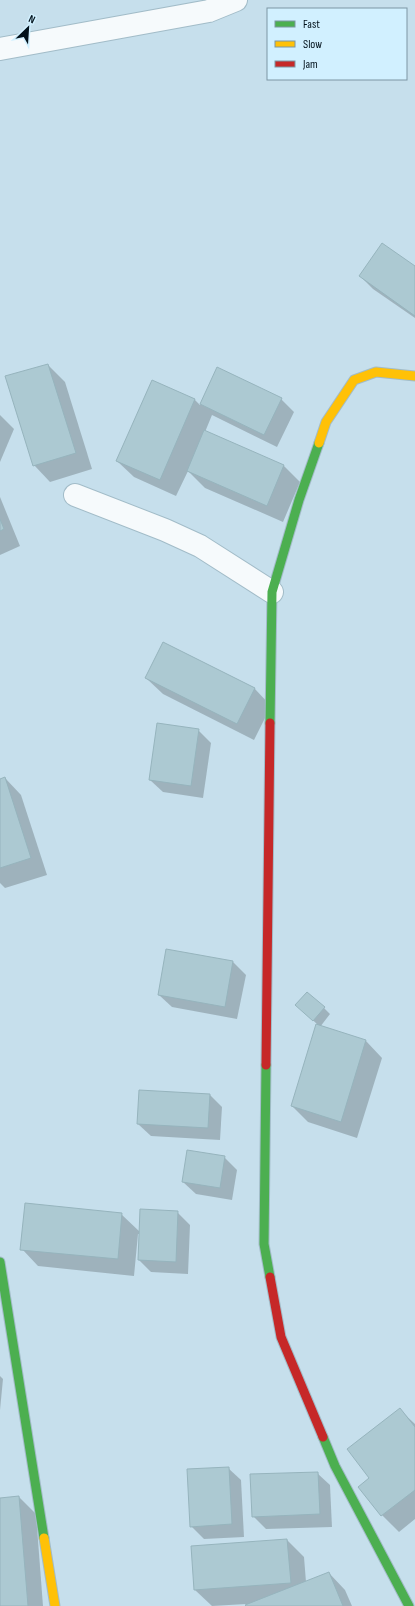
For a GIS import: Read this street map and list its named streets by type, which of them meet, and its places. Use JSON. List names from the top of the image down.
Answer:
{
  "legend": ["Fast", "Slow", "Jam"],
  "north": "top right"
}
